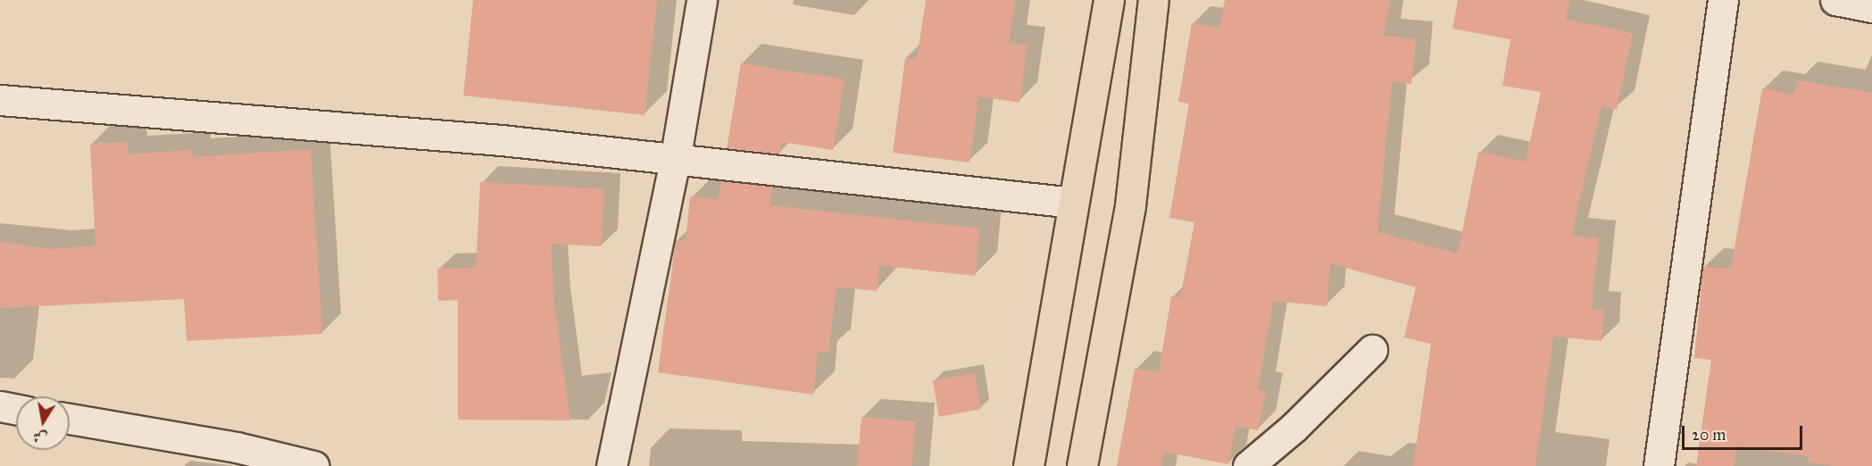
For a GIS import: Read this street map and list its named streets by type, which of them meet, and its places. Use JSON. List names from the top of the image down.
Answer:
{
  "scale_bar": "20 m",
  "north": "bottom"
}
